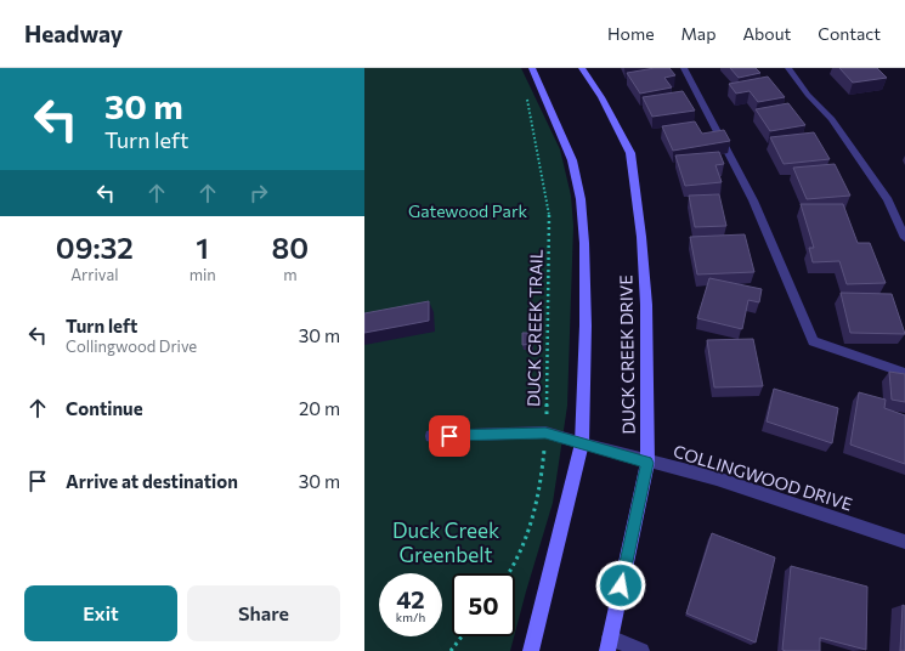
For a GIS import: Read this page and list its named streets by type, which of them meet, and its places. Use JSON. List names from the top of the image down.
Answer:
{
  "streets": {
    "main road": ["DUCK CREEK DRIVE"],
    "street": ["COLLINGWOOD DRIVE"],
    "path": ["DUCK CREEK TRAIL"]
  },
  "crossings": [
    ["DUCK CREEK TRAIL", "COLLINGWOOD DRIVE"],
    ["DUCK CREEK DRIVE", "COLLINGWOOD DRIVE"]
  ],
  "parks": ["Gatewood Park", "Duck Creek Greenbelt"],
  "page": {
    "header": "Headway",
    "nav": [
      "Home",
      "Map",
      "About",
      "Contact"
    ],
    "turn": ["30 m", "Turn left"],
    "eta": [
      "09:32",
      "Arrival",
      "1",
      "min",
      "80",
      "m"
    ],
    "list": [
      {
        "name": "Turn left",
        "note": "Collingwood Drive",
        "value": "30 m"
      },
      {
        "name": "Continue",
        "value": "20 m"
      },
      {
        "name": "Arrive at destination",
        "value": "30 m"
      }
    ],
    "speed": "42 km/h",
    "limit": "50",
    "buttons": ["Exit", "Share"]
  }
}
